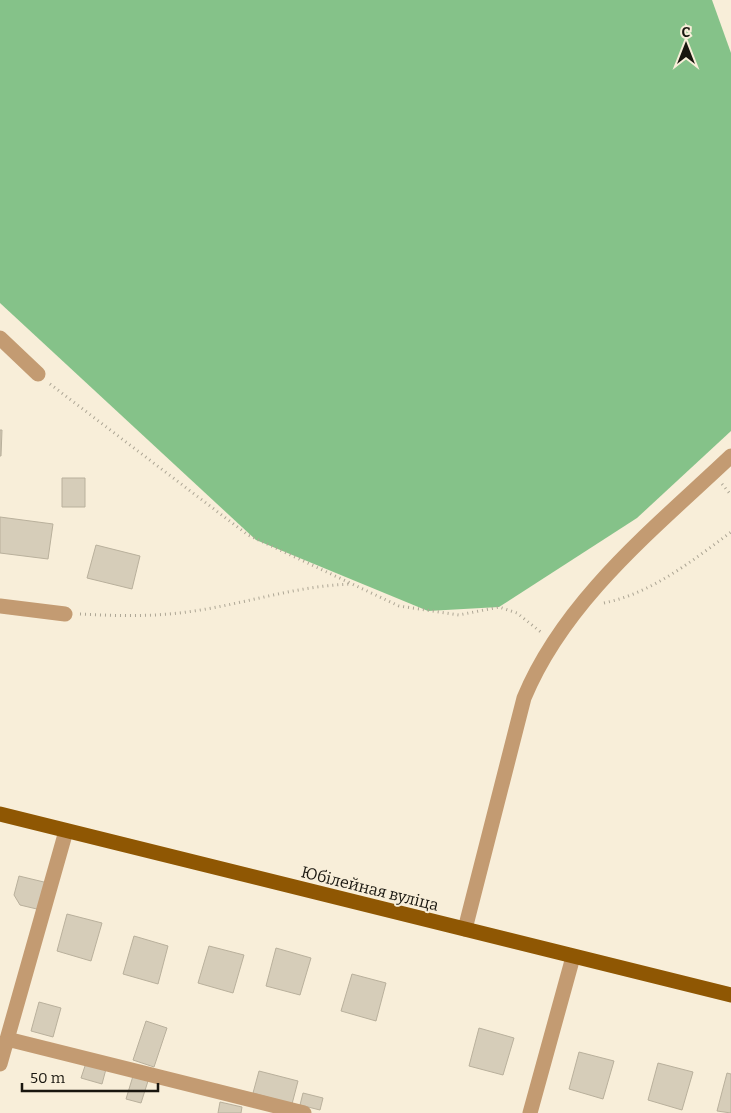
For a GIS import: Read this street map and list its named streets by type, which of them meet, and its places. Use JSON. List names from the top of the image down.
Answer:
{
  "streets": {
    "main road": ["Юбілейная вуліца"]
  },
  "scale_bar": "50 m",
  "north": "top"
}
